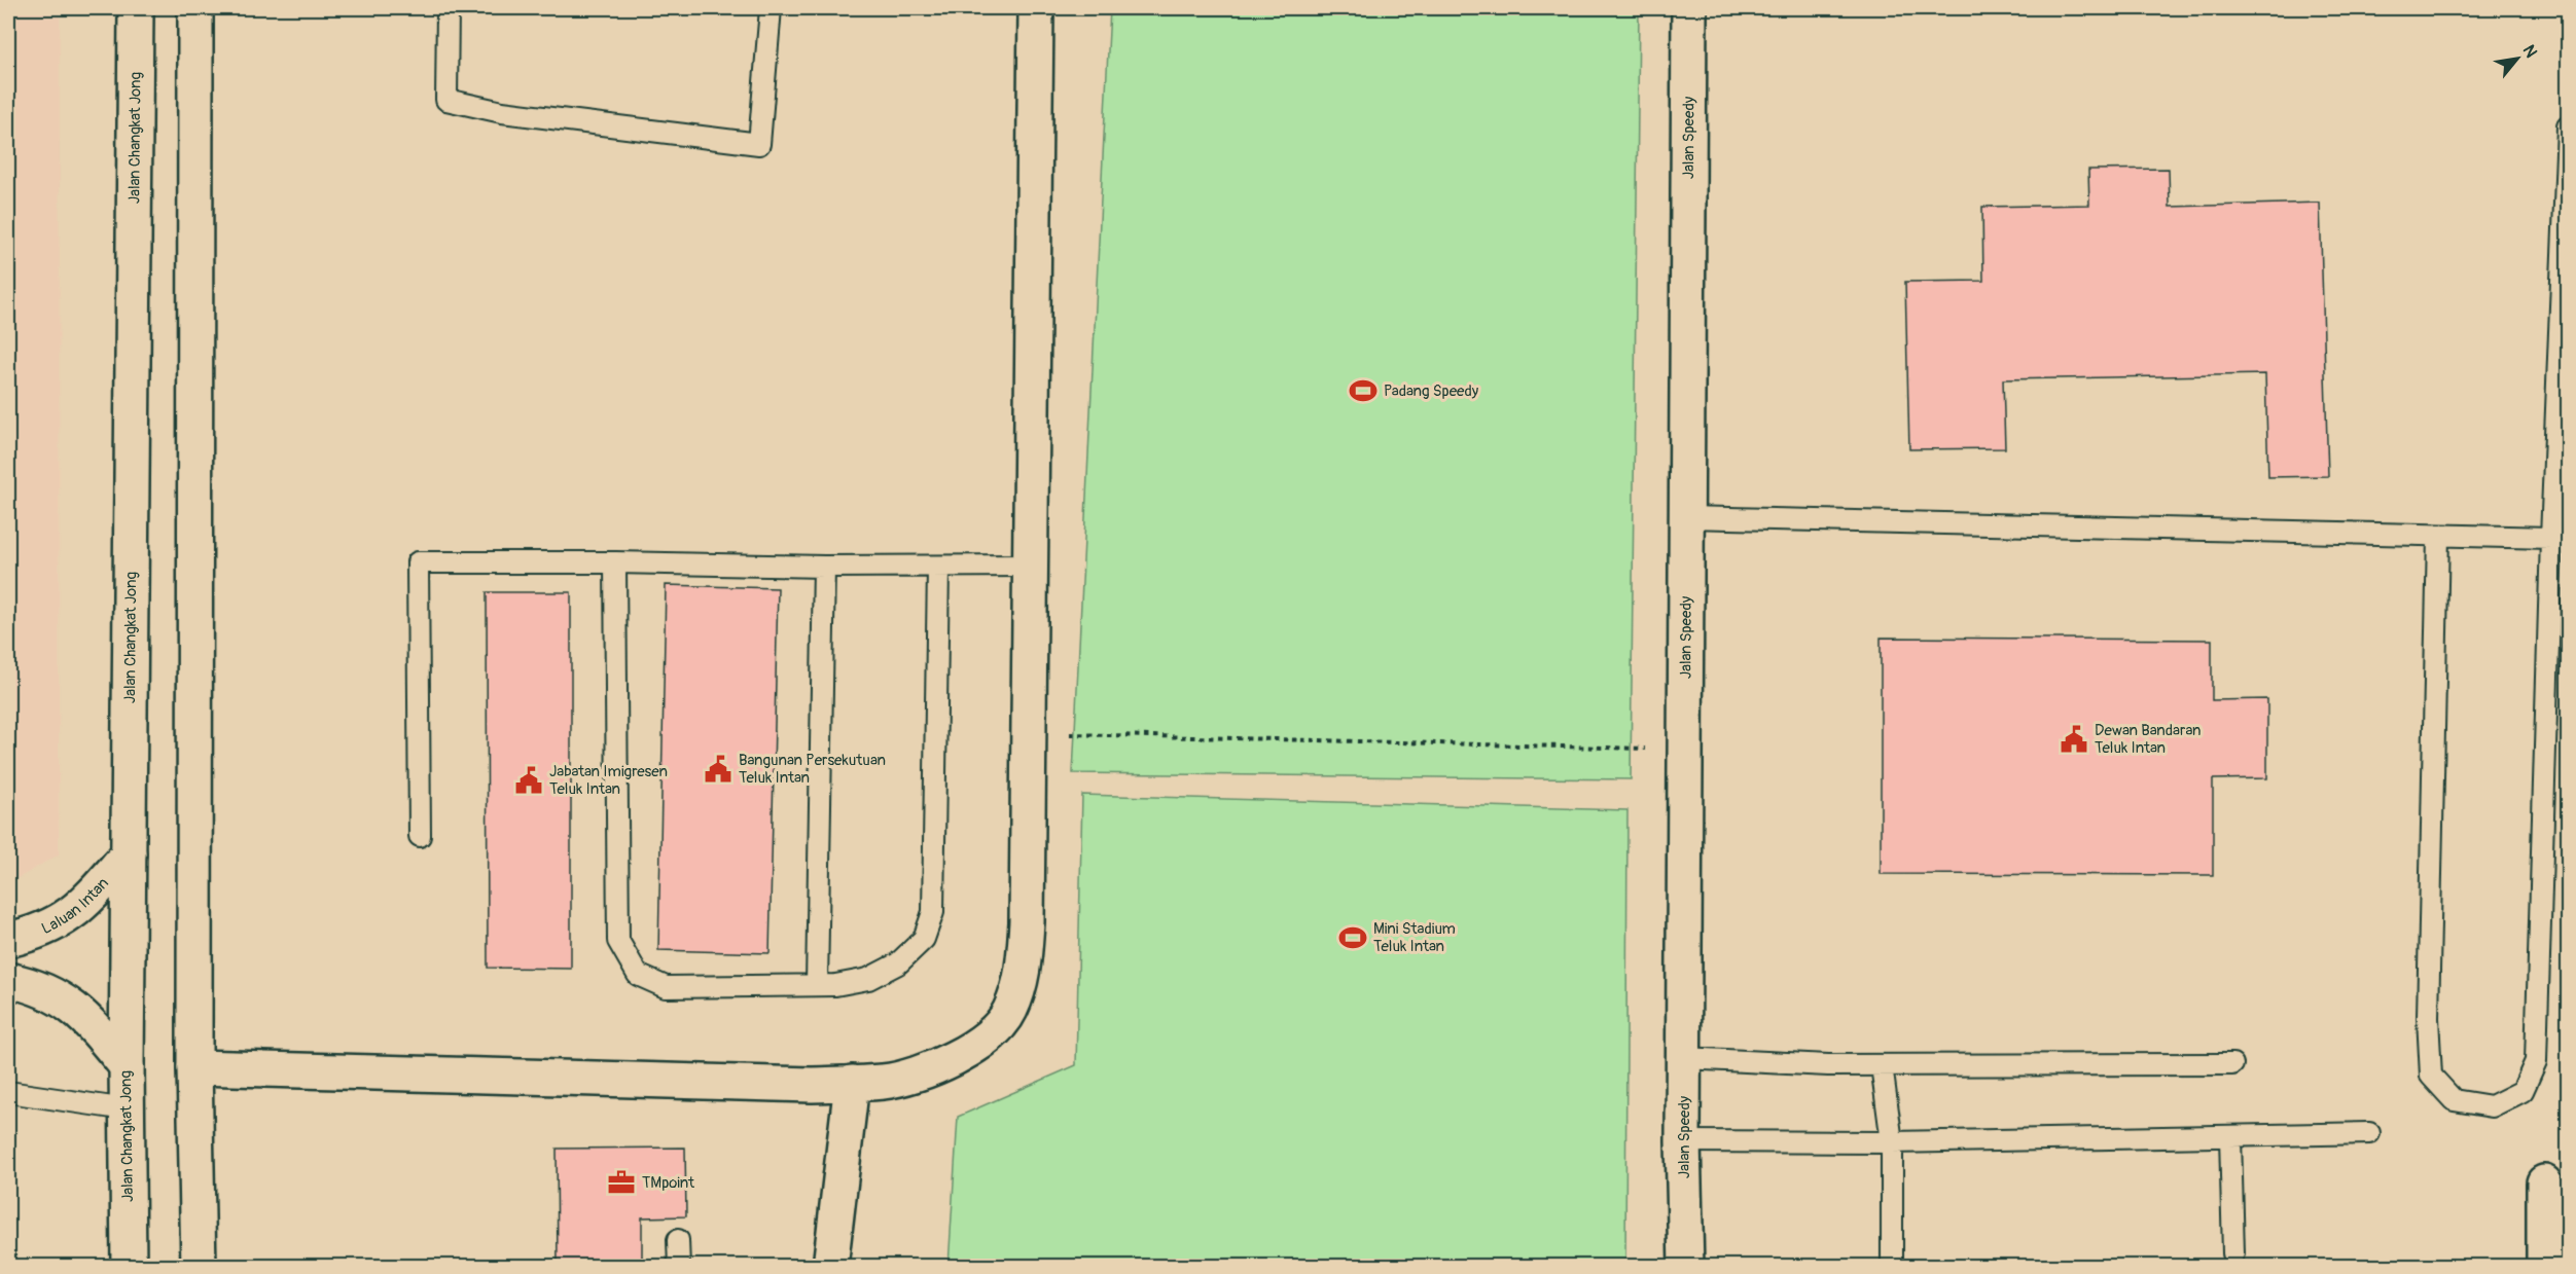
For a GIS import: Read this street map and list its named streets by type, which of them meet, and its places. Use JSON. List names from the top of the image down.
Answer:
{
  "streets": {
    "main road": ["Jalan Changkat Jong", "Jalan Speedy", "Laluan Intan"]
  },
  "crossings": [
    ["Jalan Changkat Jong", "Laluan Intan"]
  ],
  "places": {
    "sports": ["Padang Speedy", "Mini Stadium Teluk Intan"],
    "public building": ["Dewan Bandaran Teluk Intan", "Bangunan Persekutuan Teluk Intan", "Jabatan Imigresen Teluk Intan"],
    "office": ["TMpoint"]
  },
  "north": "top right"
}
